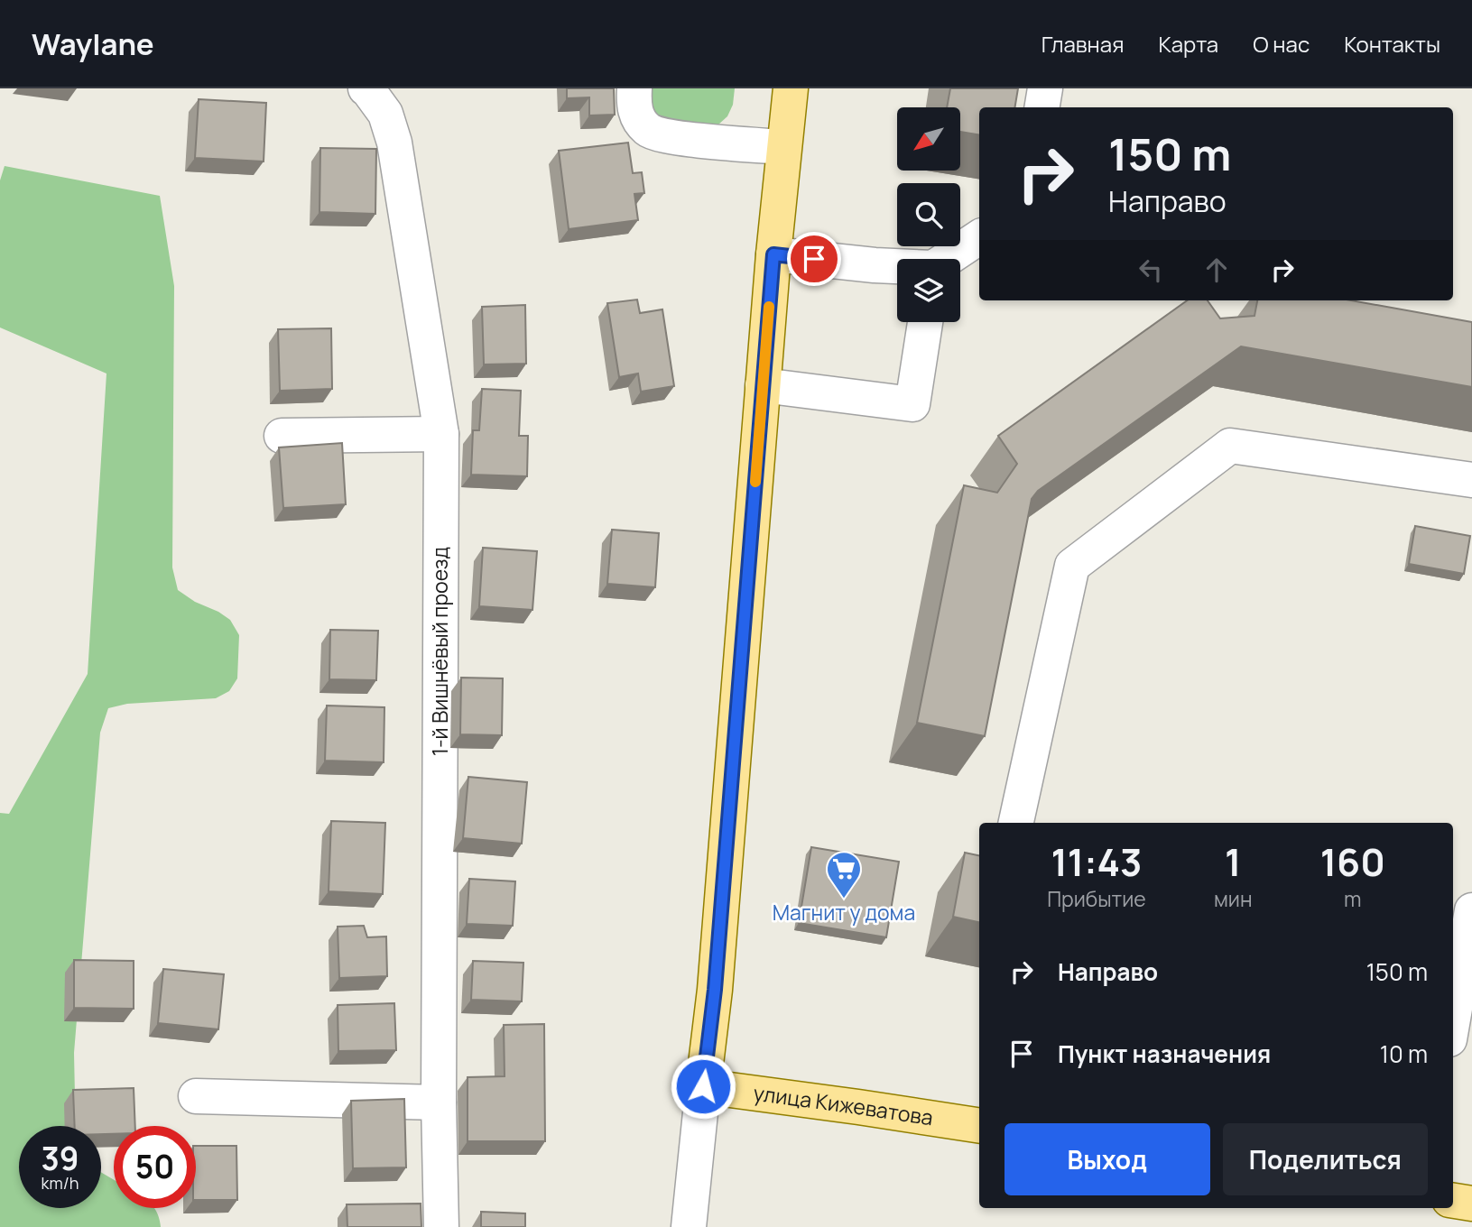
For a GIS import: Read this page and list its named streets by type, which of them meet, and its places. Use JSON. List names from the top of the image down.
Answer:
{
  "streets": {
    "main road": ["улица Кижеватова"],
    "street": ["1-й Вишнёвый проезд"]
  },
  "places": {
    "supermarket": ["Магнит у дома"]
  },
  "north": "bottom left",
  "page": {
    "header": "Waylane",
    "nav": [
      "Главная",
      "Карта",
      "О нас",
      "Контакты"
    ],
    "turn": ["150 m", "Направо"],
    "eta": [
      "11:43",
      "Прибытие",
      "1",
      "мин",
      "160",
      "m"
    ],
    "list": [
      {
        "name": "Направо",
        "value": "150 m"
      },
      {
        "name": "Пункт назначения",
        "value": "10 m"
      }
    ],
    "buttons": ["Выход", "Поделиться"],
    "speed": "39 km/h",
    "limit": "50"
  }
}
